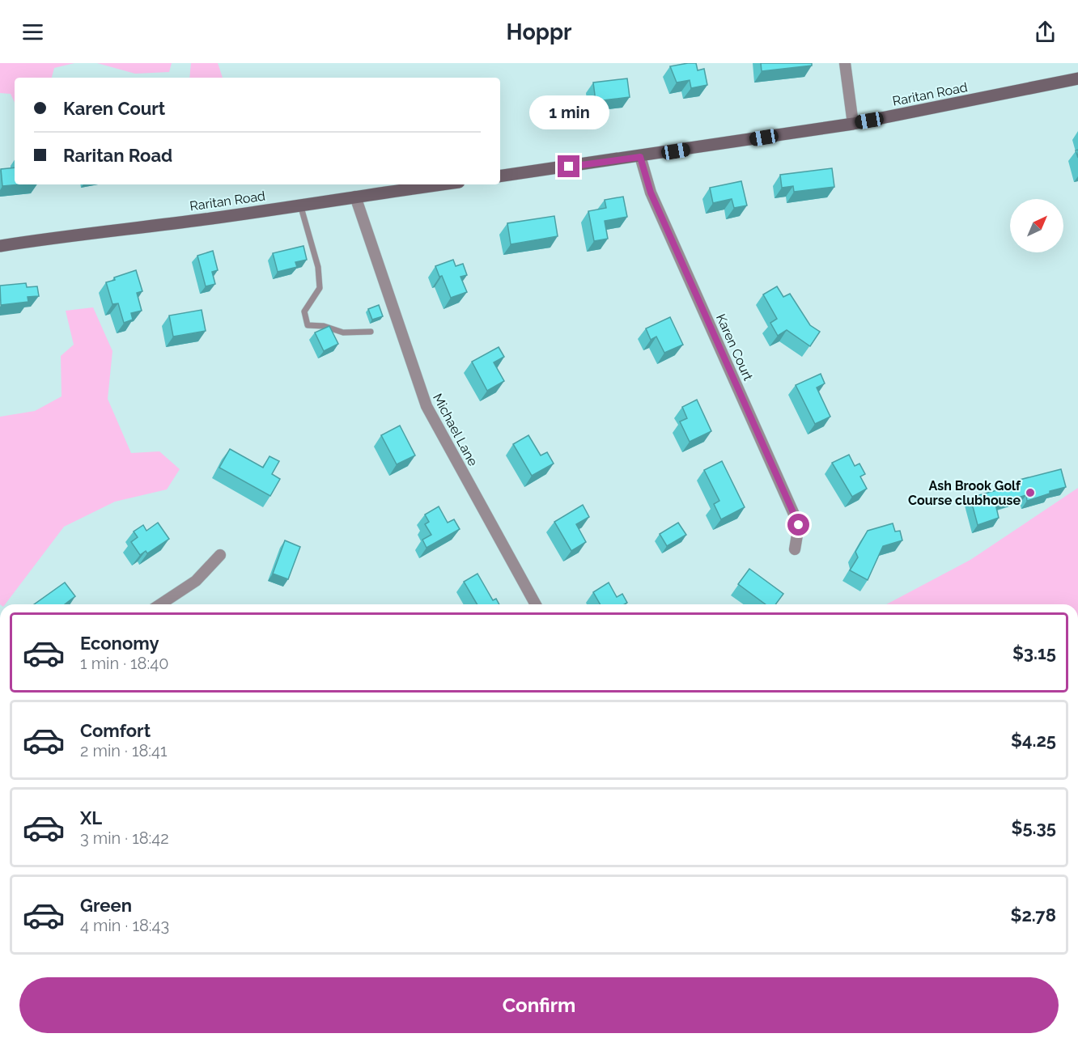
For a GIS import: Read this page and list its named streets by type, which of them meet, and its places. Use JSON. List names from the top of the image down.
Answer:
{
  "streets": {
    "street": ["Raritan Road", "Karen Court", "Michael Lane"]
  },
  "crossings": [
    ["Raritan Road", "Karen Court"],
    ["Raritan Road", "Michael Lane"]
  ],
  "places": ["Ash Brook Golf Course clubhouse"],
  "north": "top right",
  "page": {
    "header": "Hoppr",
    "banner": ["Karen Court", "Raritan Road"],
    "bubble": "1 min",
    "list": [
      {
        "name": "Economy",
        "note": "1 min · 18:40",
        "value": "$3.15"
      },
      {
        "name": "Comfort",
        "note": "2 min · 18:41",
        "value": "$4.25"
      },
      {
        "name": "XL",
        "note": "3 min · 18:42",
        "value": "$5.35"
      },
      {
        "name": "Green",
        "note": "4 min · 18:43",
        "value": "$2.78"
      }
    ],
    "buttons": "Confirm"
  }
}
